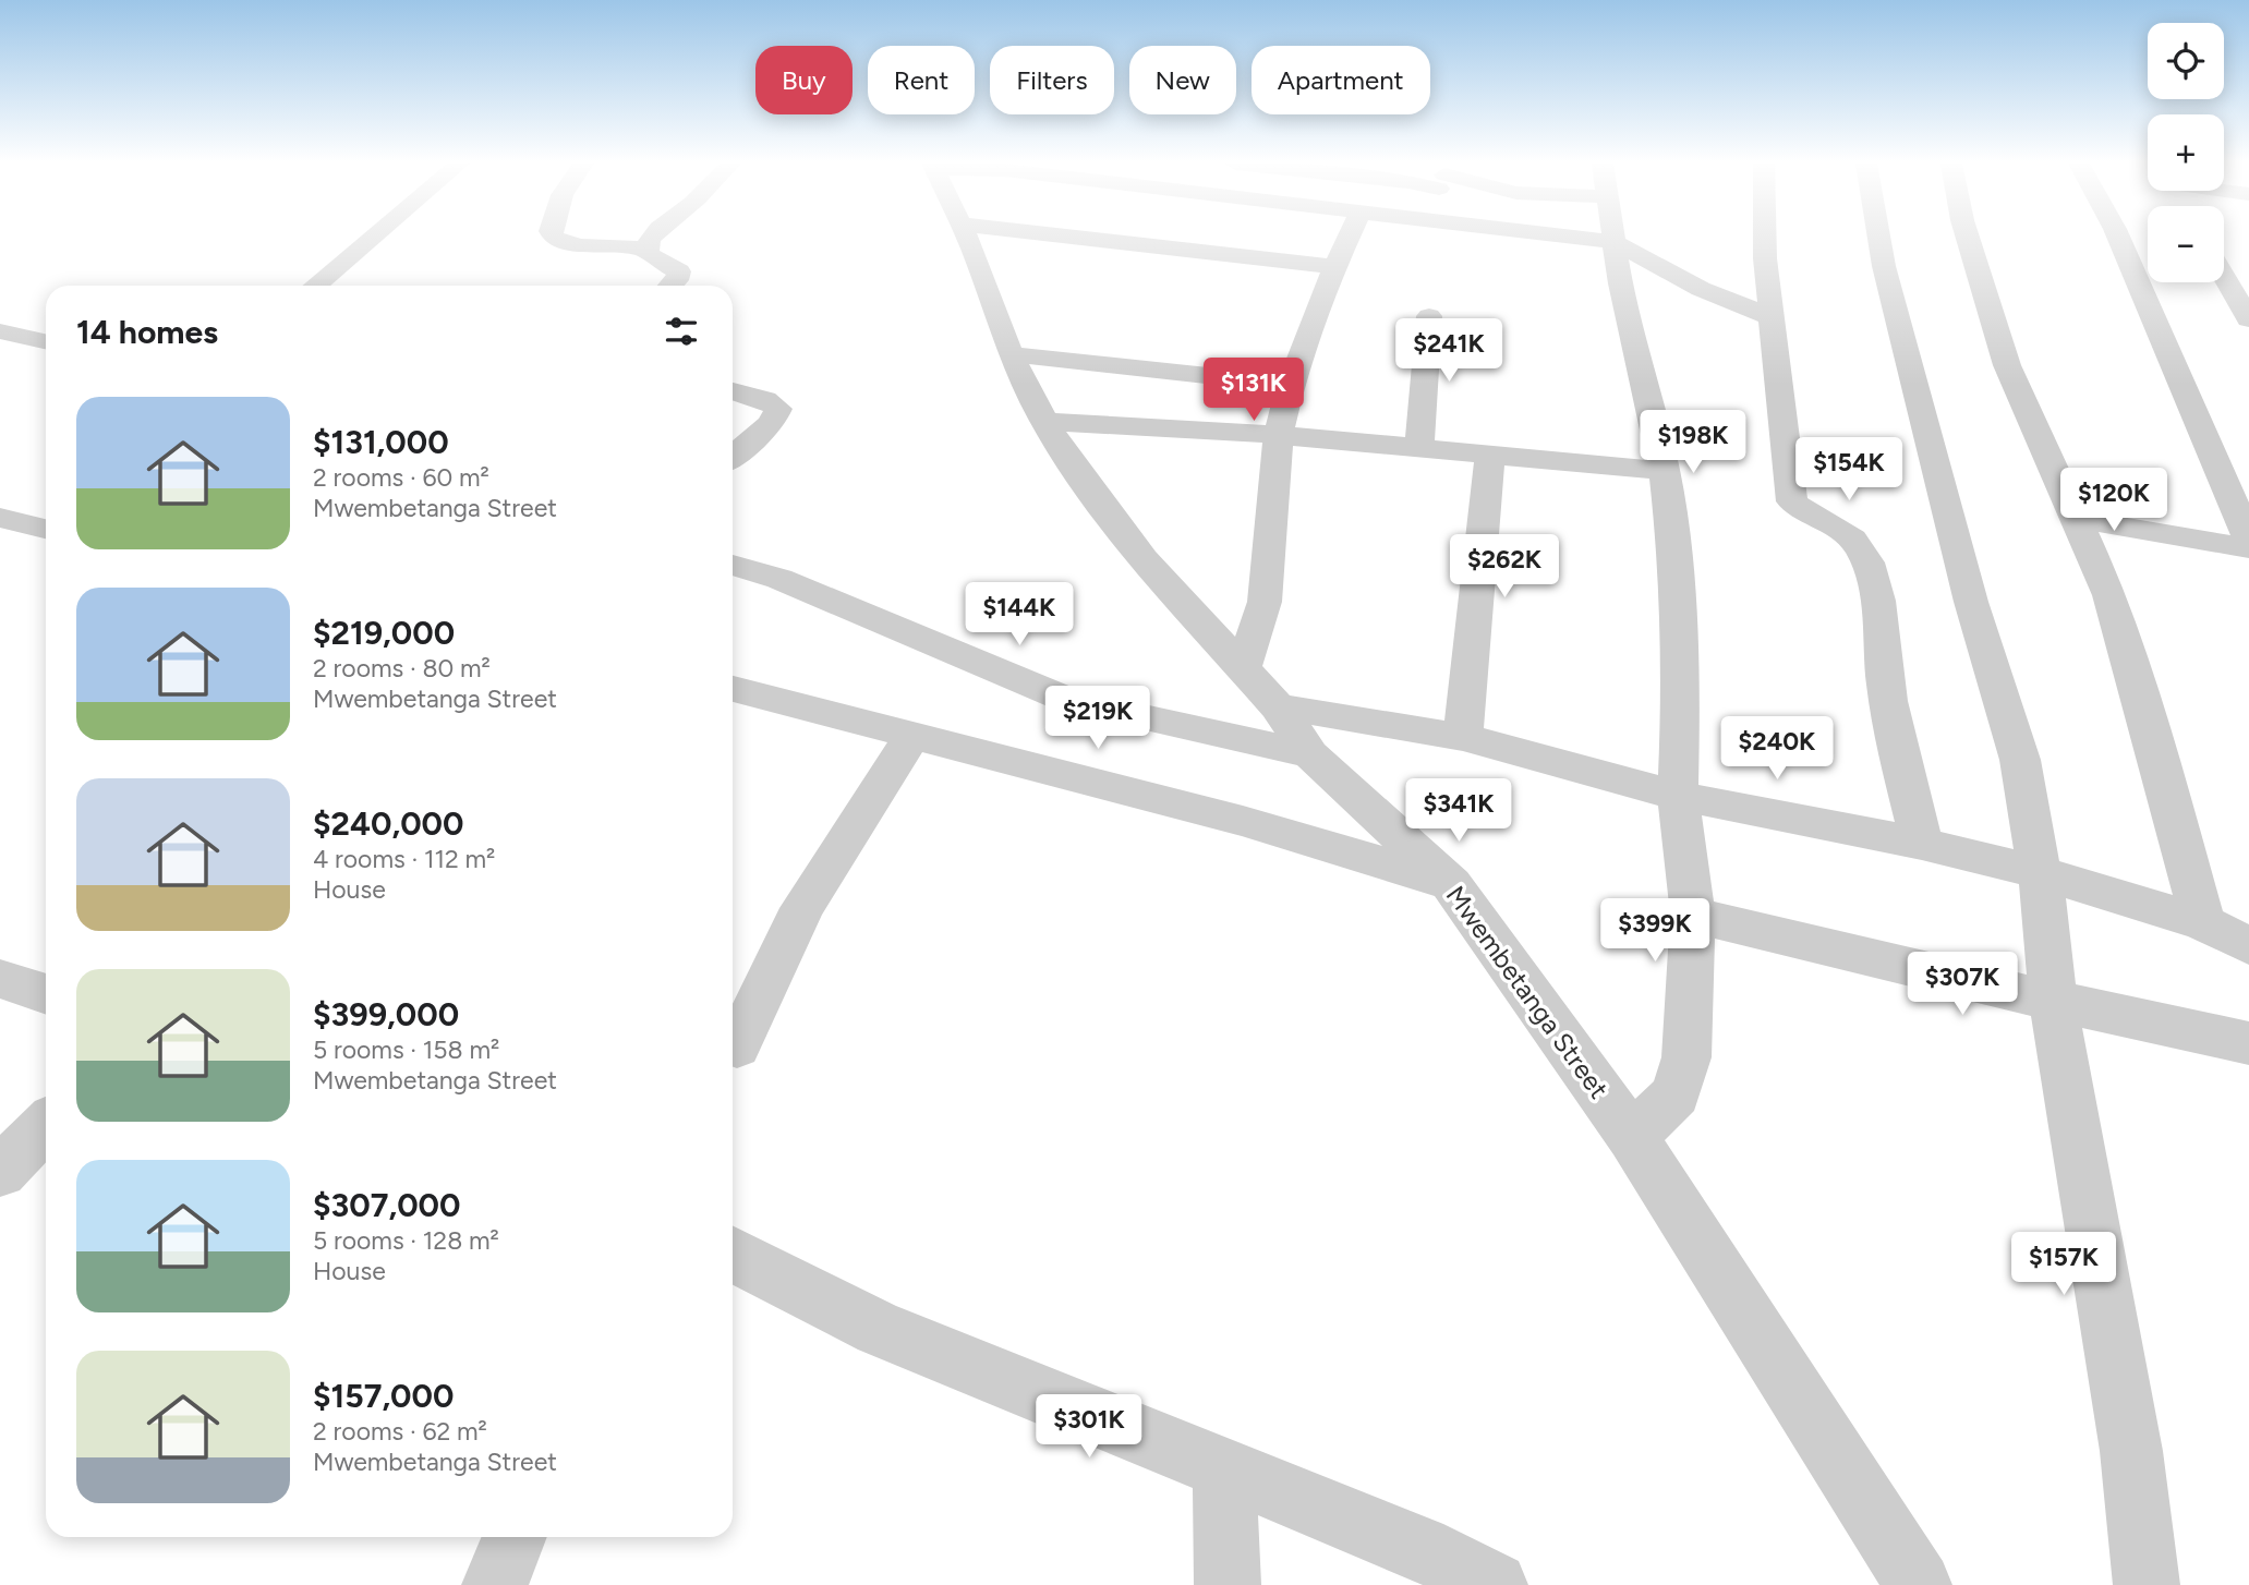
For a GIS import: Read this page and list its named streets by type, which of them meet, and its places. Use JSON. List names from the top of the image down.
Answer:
{
  "streets": {
    "street": ["Mwembetanga Street"]
  },
  "page": {
    "map_buttons": ["+", "−"],
    "chip": [
      "Buy",
      "Rent",
      "Filters",
      "New",
      "Apartment"
    ],
    "heading": "14 homes",
    "price": [
      "$241K",
      "$131K",
      "$198K",
      "$154K",
      "$120K",
      "$262K",
      "$144K",
      "$219K",
      "$240K",
      "$341K",
      "$399K",
      "$307K",
      "$157K",
      "$301K"
    ],
    "list": [
      {
        "name": "$131,000",
        "note": "2 rooms · 60 m² · Mwembetanga Street"
      },
      {
        "name": "$219,000",
        "note": "2 rooms · 80 m² · Mwembetanga Street"
      },
      {
        "name": "$240,000",
        "note": "4 rooms · 112 m² · House"
      },
      {
        "name": "$399,000",
        "note": "5 rooms · 158 m² · Mwembetanga Street"
      },
      {
        "name": "$307,000",
        "note": "5 rooms · 128 m² · House"
      },
      {
        "name": "$157,000",
        "note": "2 rooms · 62 m² · Mwembetanga Street"
      }
    ]
  }
}
